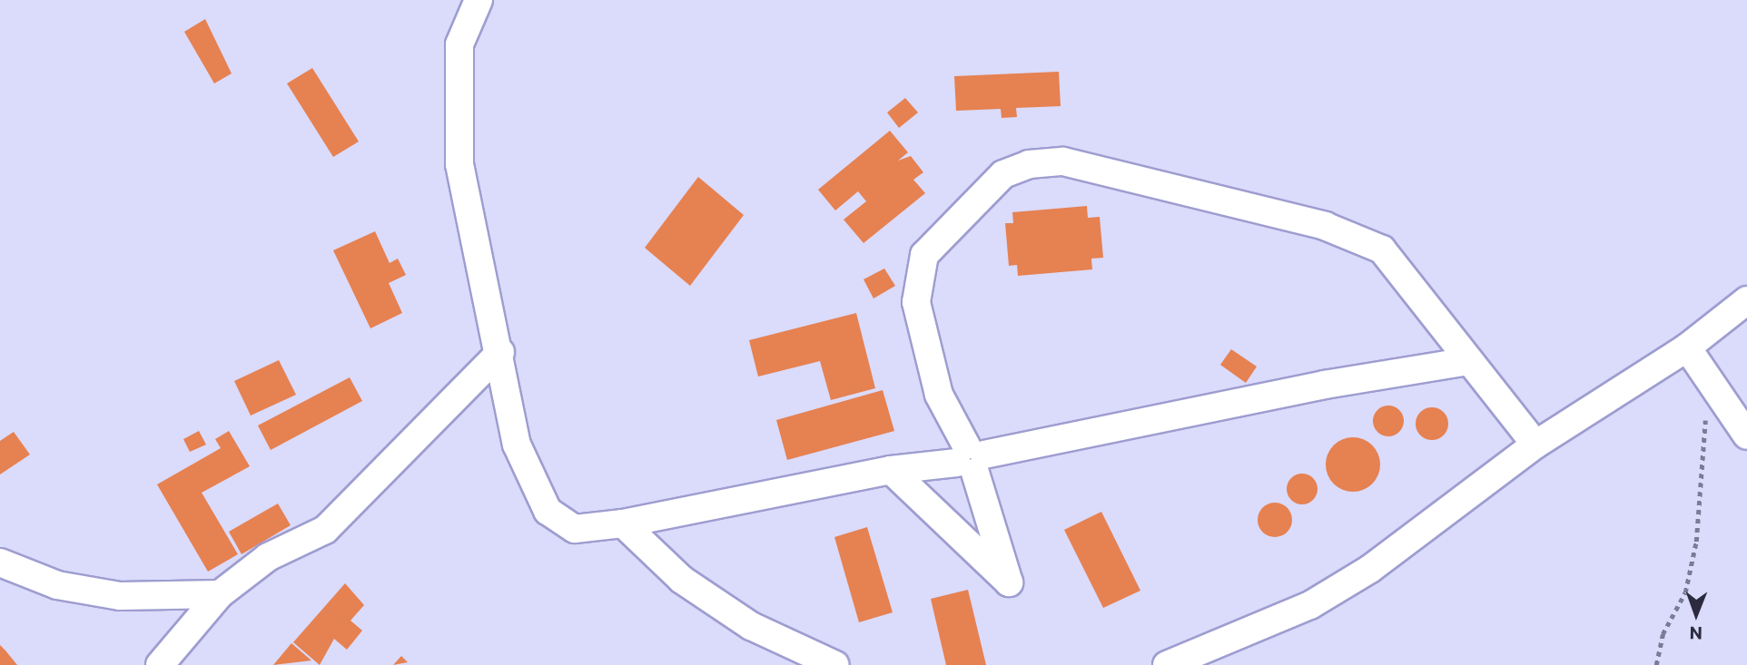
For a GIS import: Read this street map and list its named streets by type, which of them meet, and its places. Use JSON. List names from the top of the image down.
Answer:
{
  "north": "bottom"
}
